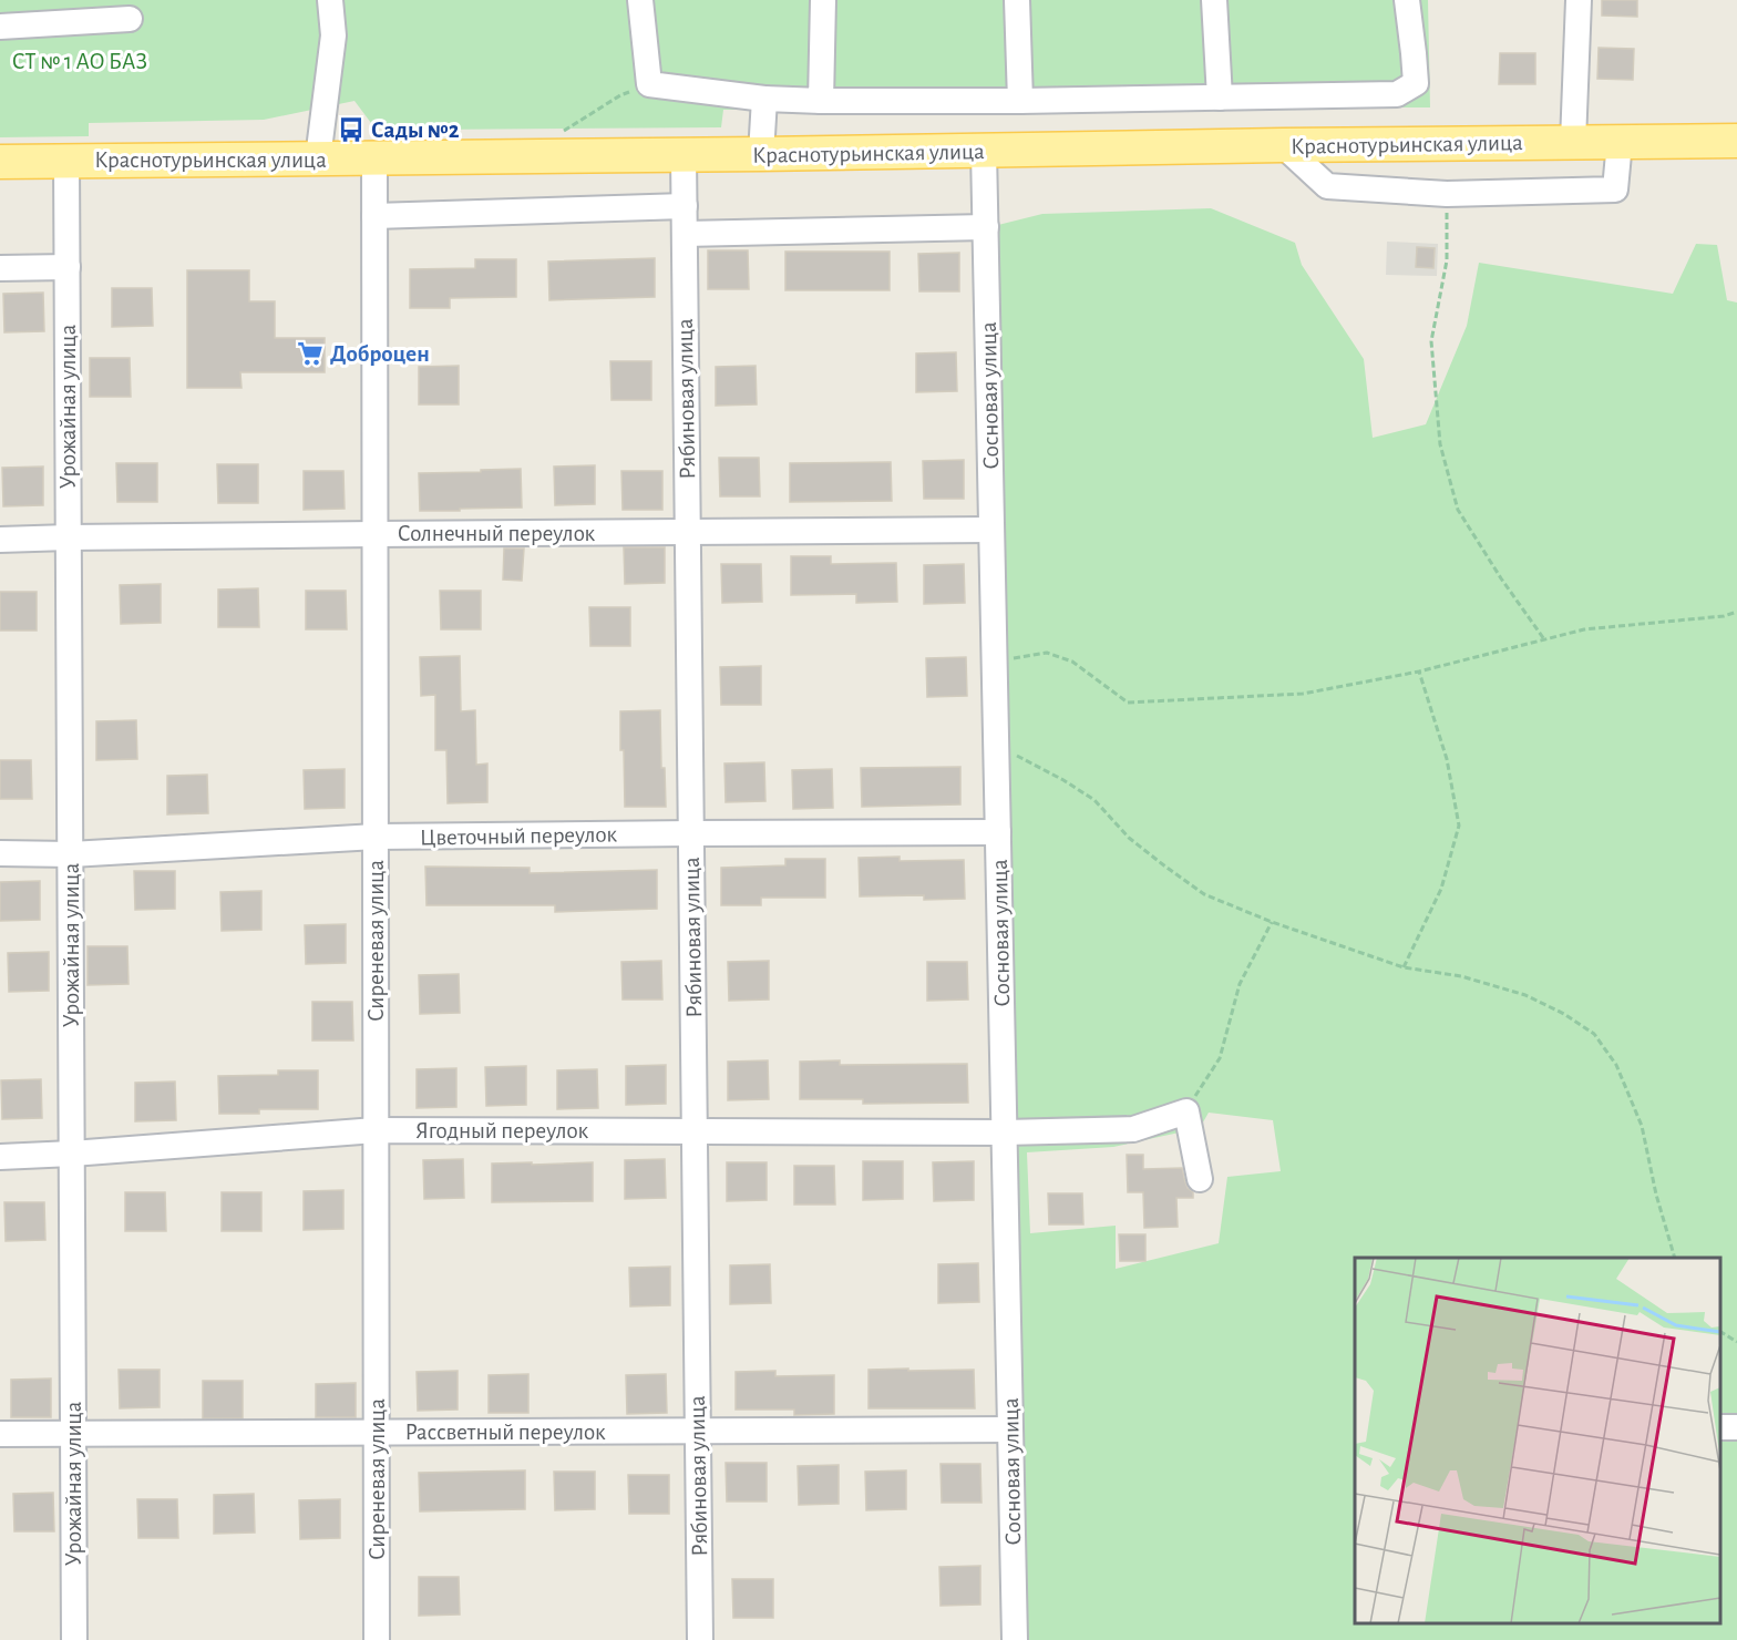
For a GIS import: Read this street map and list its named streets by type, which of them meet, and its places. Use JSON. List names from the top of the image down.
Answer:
{
  "streets": {
    "main road": ["Краснотурьинская улица"],
    "street": [
      "Сосновая улица",
      "Рябиновая улица",
      "Урожайная улица",
      "Солнечный переулок",
      "Цветочный переулок",
      "Сиреневая улица",
      "Ягодный переулок",
      "Рассветный переулок"
    ]
  },
  "crossings": [
    ["Краснотурьинская улица", "Сосновая улица"],
    ["Краснотурьинская улица", "Рябиновая улица"],
    ["Краснотурьинская улица", "Урожайная улица"],
    ["Краснотурьинская улица", "Сиреневая улица"],
    ["Сосновая улица", "Солнечный переулок"],
    ["Сосновая улица", "Цветочный переулок"],
    ["Сосновая улица", "Ягодный переулок"],
    ["Сосновая улица", "Рассветный переулок"],
    ["Рябиновая улица", "Солнечный переулок"],
    ["Рябиновая улица", "Цветочный переулок"],
    ["Рябиновая улица", "Ягодный переулок"],
    ["Рябиновая улица", "Рассветный переулок"],
    ["Урожайная улица", "Солнечный переулок"],
    ["Урожайная улица", "Цветочный переулок"],
    ["Урожайная улица", "Ягодный переулок"],
    ["Урожайная улица", "Рассветный переулок"],
    ["Солнечный переулок", "Сиреневая улица"],
    ["Цветочный переулок", "Сиреневая улица"],
    ["Сиреневая улица", "Ягодный переулок"],
    ["Сиреневая улица", "Рассветный переулок"]
  ],
  "parks": ["СТ № 1 АО БАЗ"],
  "places": {
    "bus stop": ["Сады №2"],
    "supermarket": ["Доброцен"]
  }
}
